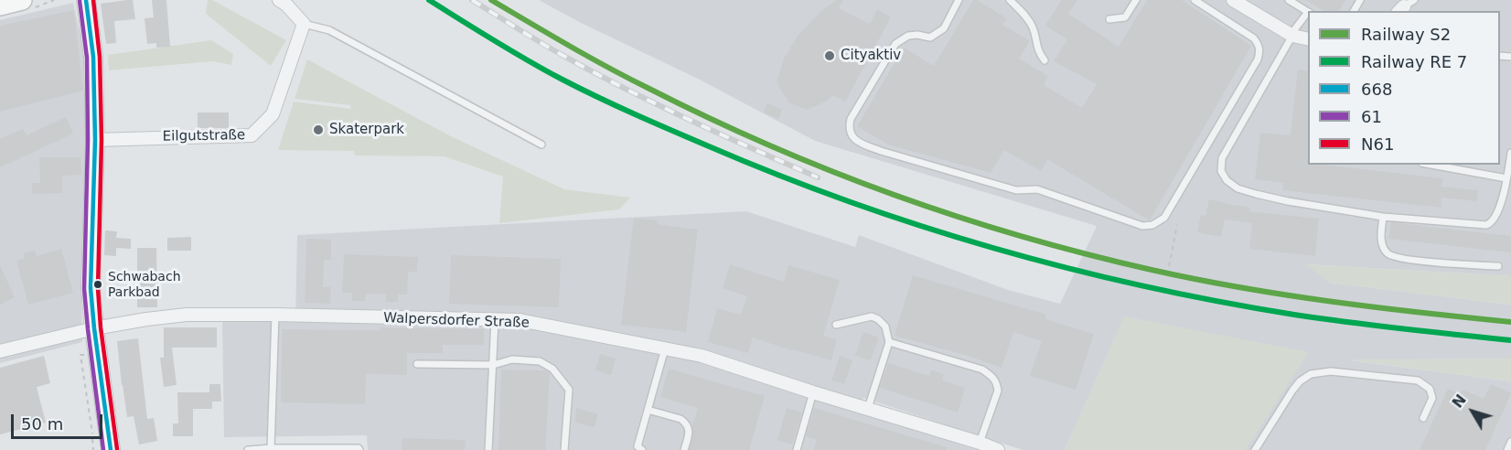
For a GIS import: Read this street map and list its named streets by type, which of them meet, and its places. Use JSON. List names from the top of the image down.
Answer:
{
  "streets": {
    "street": ["Eilgutstraße", "Walpersdorfer Straße"]
  },
  "places": ["Cityaktiv", "Skaterpark", "Schwabach Parkbad"],
  "lines": [
    "rail line S2",
    "transit line 668",
    "transit line N61",
    "transit line 61"
  ],
  "legend": [
    "Railway S2",
    "Railway RE 7",
    "668",
    "61",
    "N61"
  ],
  "scale_bar": "50 m",
  "north": "top left"
}
